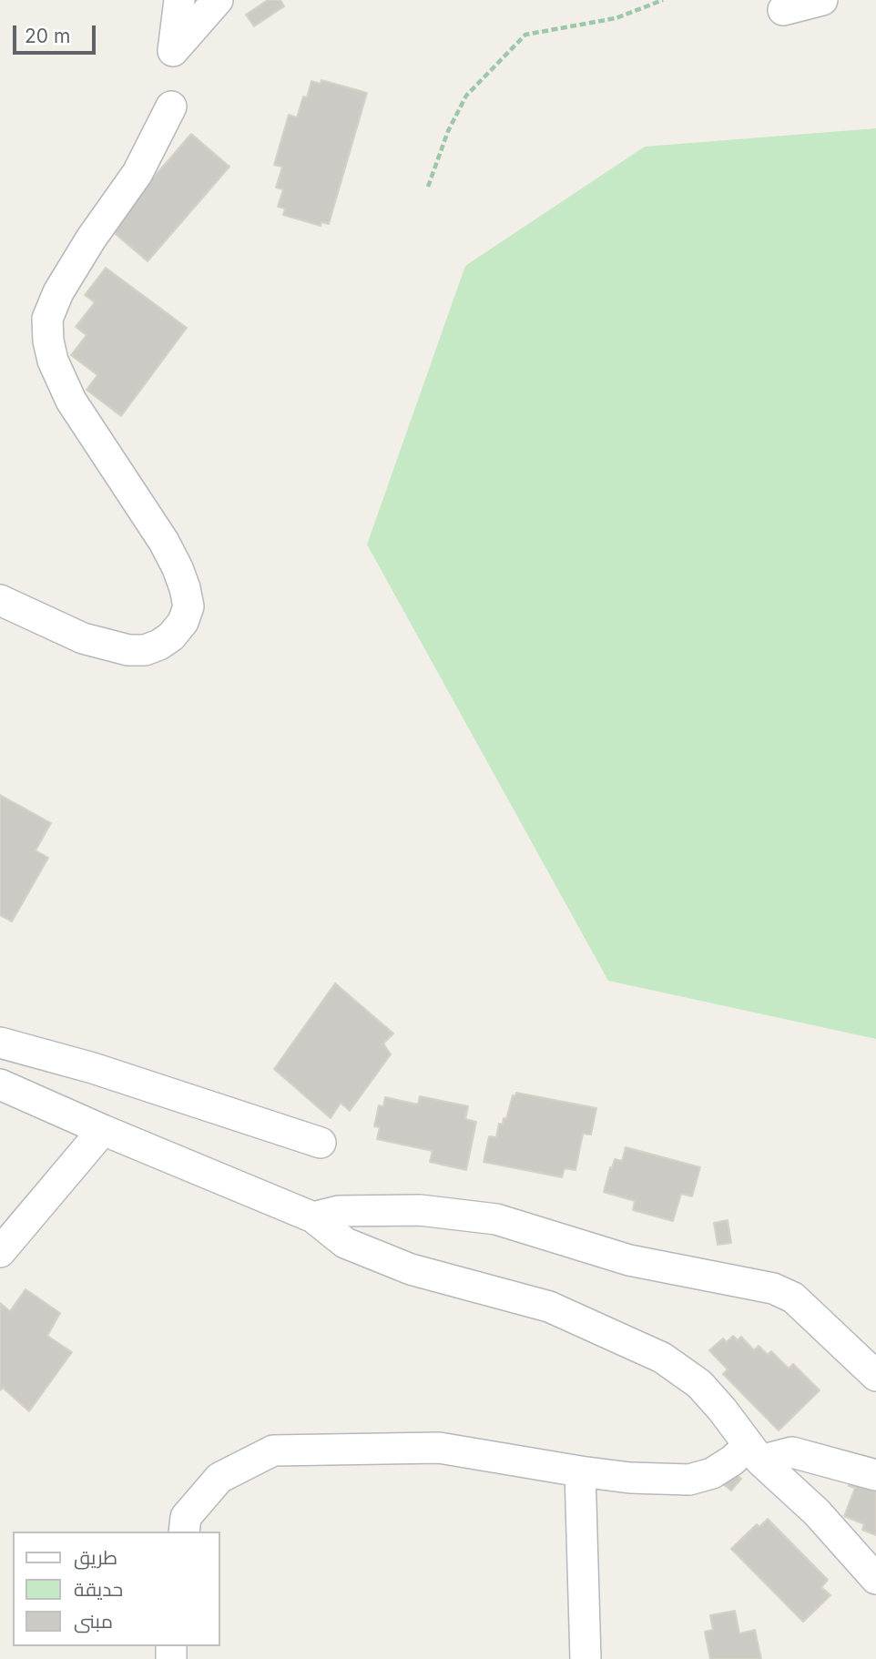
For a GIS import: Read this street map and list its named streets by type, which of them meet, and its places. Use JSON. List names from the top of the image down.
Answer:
{
  "legend": ["طريق", "حديقة", "مبنى"],
  "scale_bar": "20 m"
}
